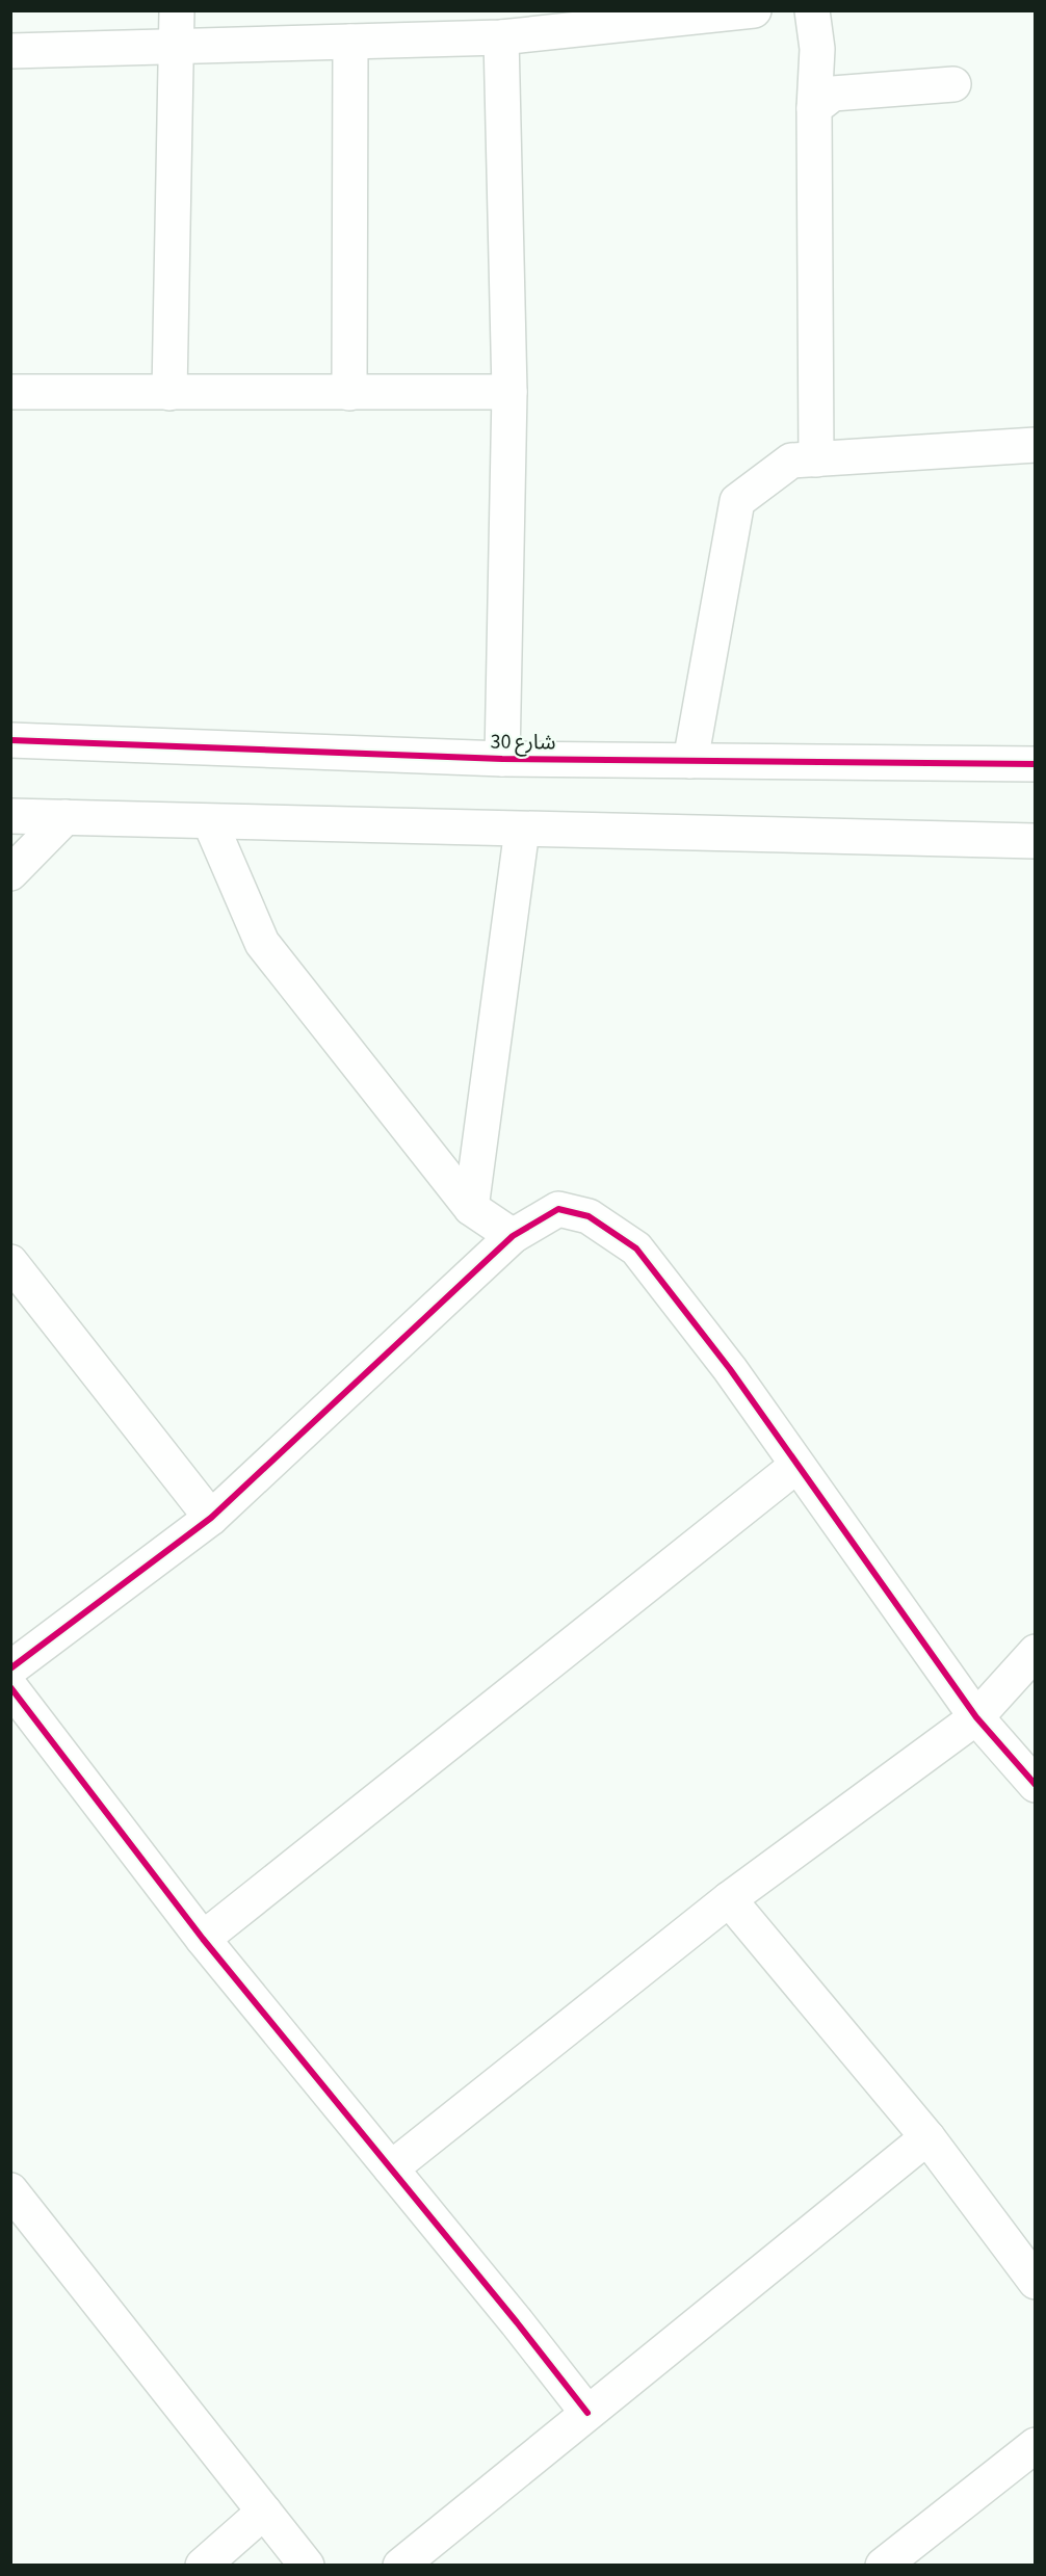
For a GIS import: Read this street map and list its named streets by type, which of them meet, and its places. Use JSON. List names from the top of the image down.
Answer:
{
  "streets": {
    "street": ["شارع 30"]
  }
}
